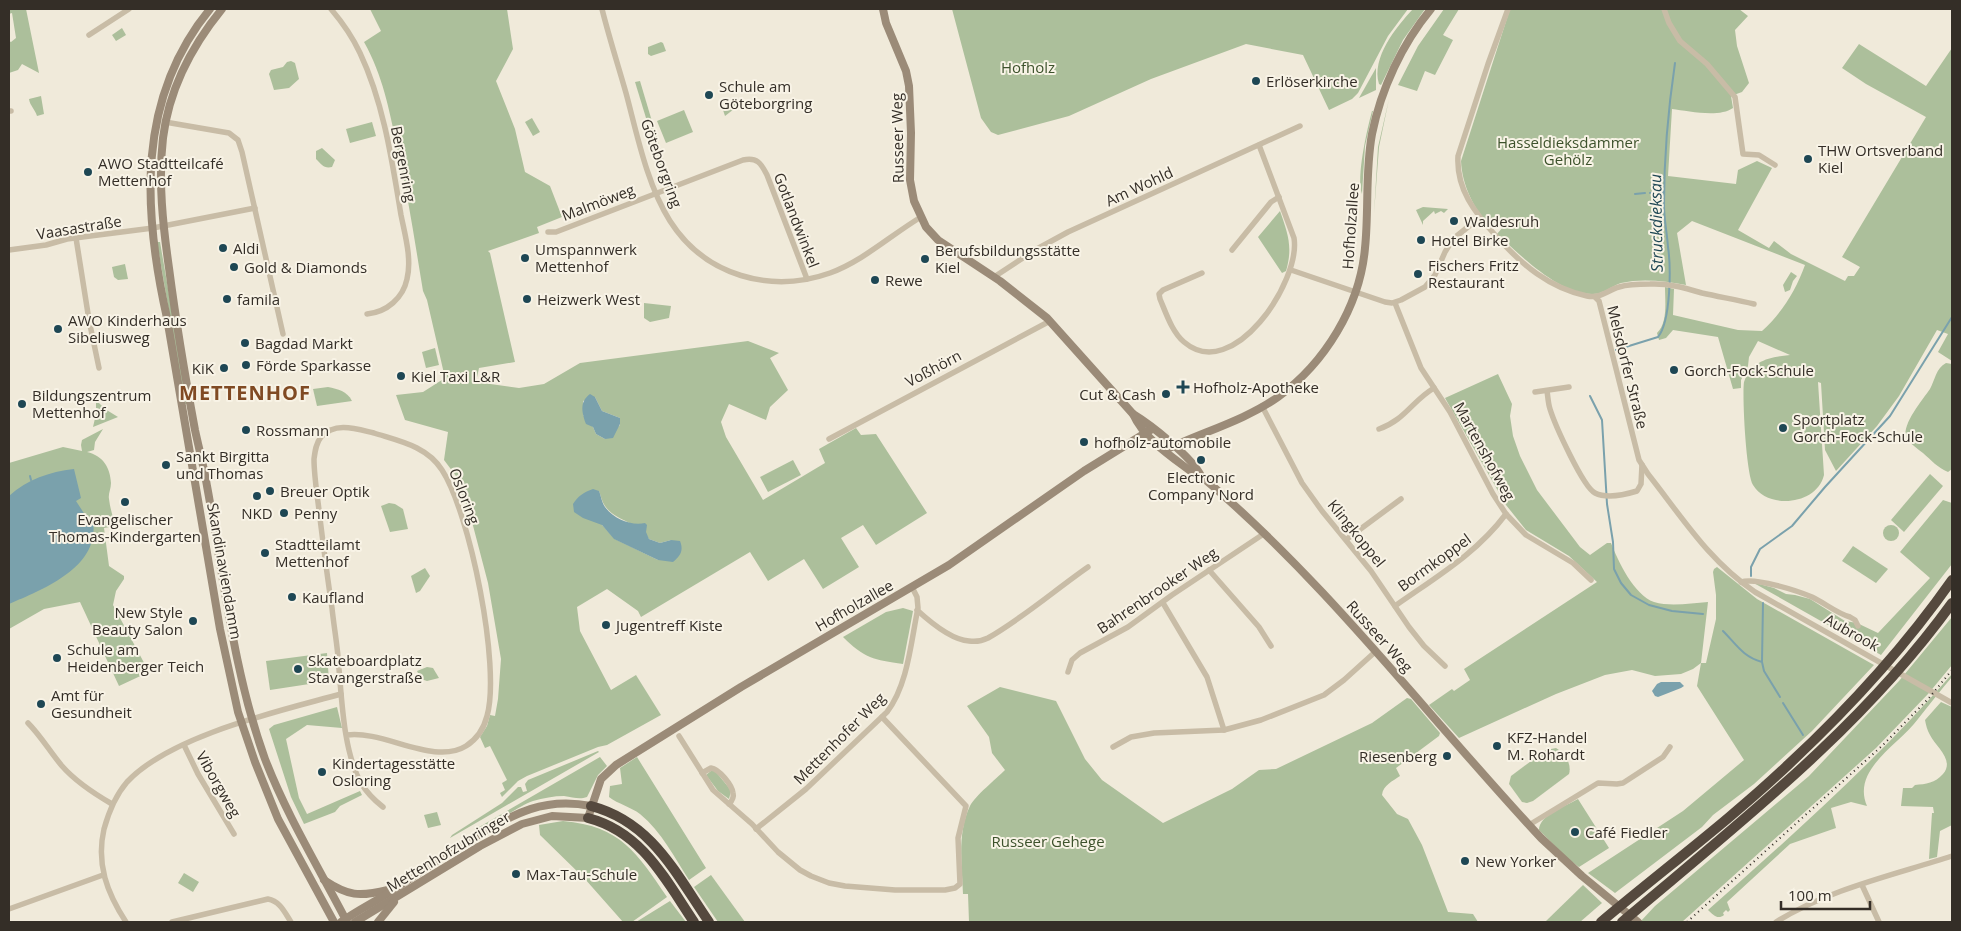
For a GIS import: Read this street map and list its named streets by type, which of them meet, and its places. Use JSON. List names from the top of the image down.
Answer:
{
  "streets": {
    "street": [
      "Russeer Weg",
      "Göteborgring",
      "Bergenring",
      "Am Wohld",
      "Malmöweg",
      "Gotlandwinkel",
      "Hofholzallee",
      "Vaasastraße",
      "Melsdorfer Straße",
      "Voßhörn",
      "Martenshofweg",
      "Osloring",
      "Klingkoppel",
      "Bormkoppel",
      "Skandinaviendamm",
      "Bahrenbrooker Weg",
      "Aubrook",
      "Mettenhofer Weg",
      "Viborgweg",
      "Mettenhofzubringer"
    ]
  },
  "crossings": [
    ["Russeer Weg", "Göteborgring"],
    ["Russeer Weg", "Am Wohld"],
    ["Russeer Weg", "Hofholzallee"],
    ["Russeer Weg", "Voßhörn"],
    ["Russeer Weg", "Bahrenbrooker Weg"],
    ["Göteborgring", "Malmöweg"],
    ["Göteborgring", "Gotlandwinkel"],
    ["Malmöweg", "Gotlandwinkel"],
    ["Hofholzallee", "Klingkoppel"],
    ["Hofholzallee", "Mettenhofer Weg"],
    ["Hofholzallee", "Mettenhofzubringer"],
    ["Vaasastraße", "Skandinaviendamm"],
    ["Melsdorfer Straße", "Aubrook"],
    ["Martenshofweg", "Bormkoppel"],
    ["Klingkoppel", "Bormkoppel"]
  ],
  "districts": ["METTENHOF"],
  "water": ["Struckdieksau"],
  "parks": ["Hofholz", "Hasseldieksdammer Gehölz", "Russeer Gehege"],
  "places": {
    "other": [
      "Erlöserkirche",
      "Schule am Göteborgring",
      "THW Ortsverband Kiel",
      "AWO Stadtteilcafé Mettenhof",
      "Waldesruh",
      "Hotel Birke",
      "Aldi",
      "Umspannwerk Mettenhof",
      "Berufsbildungsstätte Kiel",
      "Gold & Diamonds",
      "Fischers Fritz Restaurant",
      "Rewe",
      "famila",
      "Heizwerk West",
      "AWO Kinderhaus Sibeliusweg",
      "Bagdad Markt",
      "Förde Sparkasse",
      "KiK",
      "Gorch-Fock-Schule",
      "Kiel Taxi L&R",
      "Cut & Cash",
      "Bildungszentrum Mettenhof",
      "Sportplatz Gorch-Fock-Schule",
      "Rossmann",
      "hofholz-automobile",
      "Electronic Company Nord",
      "Sankt Birgitta und Thomas",
      "Breuer Optik",
      "NKD",
      "Evangelischer Thomas-Kindergarten",
      "Penny",
      "Stadtteilamt Mettenhof",
      "Kaufland",
      "New Style Beauty Salon",
      "Jugentreff Kiste",
      "Schule am Heidenberger Teich",
      "Skateboardplatz Stavangerstraße",
      "Amt für Gesundheit",
      "KFZ-Handel M. Rohardt",
      "Riesenberg",
      "Kindertagesstätte Osloring",
      "Café Fiedler",
      "New Yorker",
      "Max-Tau-Schule"
    ],
    "health": ["Hofholz-Apotheke"]
  },
  "scale_bar": "100 m"
}
